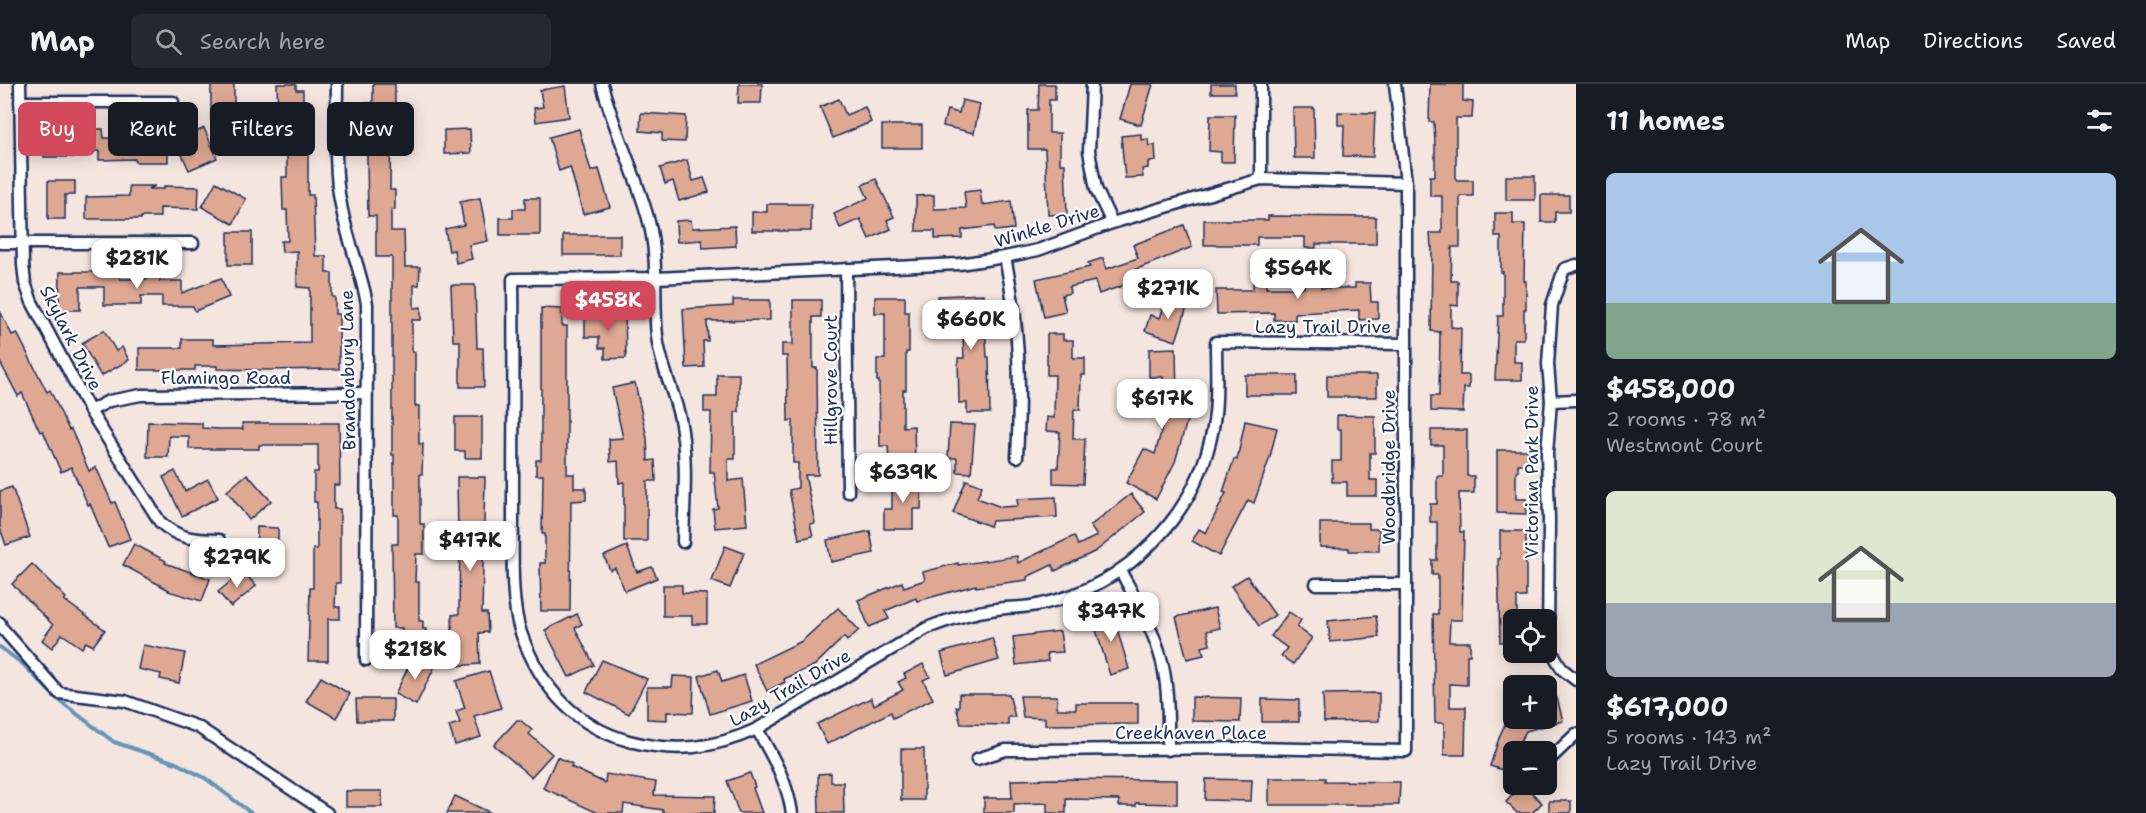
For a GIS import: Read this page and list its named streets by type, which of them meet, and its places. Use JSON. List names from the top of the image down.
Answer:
{
  "streets": {
    "street": [
      "Winkle Drive",
      "Lazy Trail Drive",
      "Skylark Drive",
      "Brandonbury Lane",
      "Flamingo Road",
      "Hillgrove Court",
      "Woodbridge Drive",
      "Victorian Park Drive",
      "Creekhaven Place"
    ]
  },
  "crossings": [
    ["Winkle Drive", "Lazy Trail Drive"],
    ["Winkle Drive", "Hillgrove Court"],
    ["Winkle Drive", "Woodbridge Drive"],
    ["Lazy Trail Drive", "Woodbridge Drive"],
    ["Skylark Drive", "Flamingo Road"],
    ["Brandonbury Lane", "Flamingo Road"],
    ["Woodbridge Drive", "Creekhaven Place"]
  ],
  "page": {
    "header": "Map",
    "search": "Search here",
    "nav": ["Map", "Directions", "Saved"],
    "heading": "11 homes",
    "chip": [
      "Buy",
      "Rent",
      "Filters",
      "New"
    ],
    "list": [
      {
        "name": "$458,000",
        "note": "2 rooms · 78 m² · Westmont Court"
      },
      {
        "name": "$617,000",
        "note": "5 rooms · 143 m² · Lazy Trail Drive"
      }
    ],
    "price": [
      "$281K",
      "$564K",
      "$271K",
      "$458K",
      "$660K",
      "$617K",
      "$639K",
      "$417K",
      "$279K",
      "$347K",
      "$218K"
    ],
    "map_buttons": ["+", "−"]
  }
}
